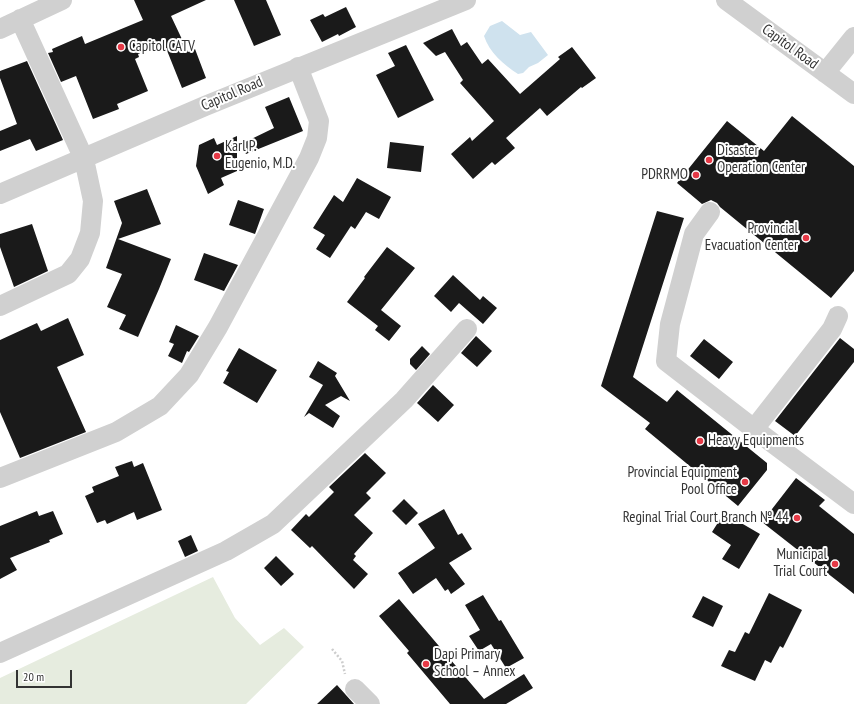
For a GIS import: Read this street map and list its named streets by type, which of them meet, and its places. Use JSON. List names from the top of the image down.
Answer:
{
  "streets": {
    "street": ["Capitol Road"]
  },
  "places": [
    "Capitol CATV",
    "Karl P. Eugenio, M.D.",
    "Disaster Operation Center",
    "PDRRMO",
    "Provincial Evacuation Center",
    "Heavy Equipments",
    "Provincial Equipment Pool Office",
    "Reginal Trial Court Branch № 44",
    "Municipal Trial Court",
    "Dapi Primary School – Annex"
  ],
  "scale_bar": "20 m"
}
